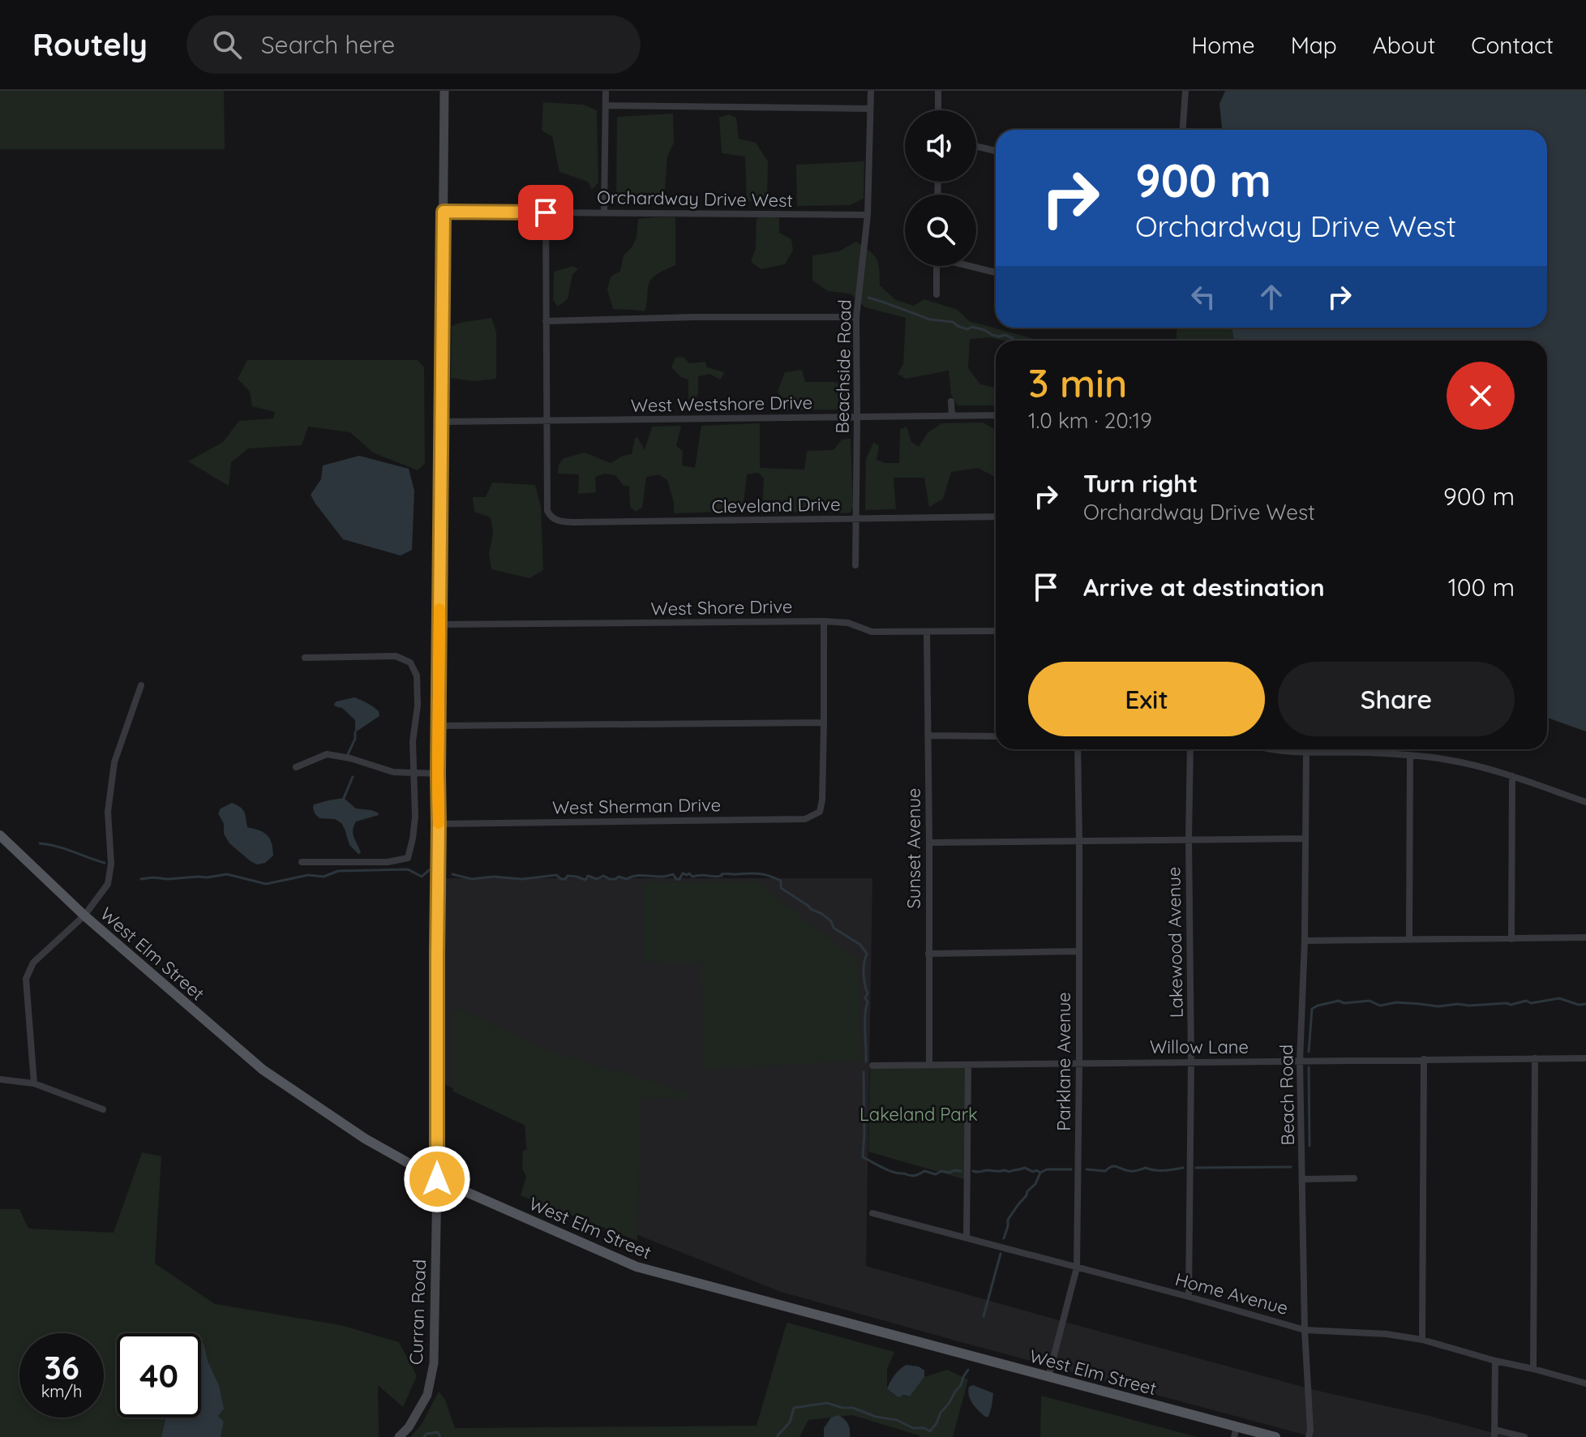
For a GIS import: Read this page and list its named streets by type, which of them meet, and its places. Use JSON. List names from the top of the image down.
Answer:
{
  "streets": {
    "main road": ["West Elm Street"],
    "street": [
      "Orchardway Drive West",
      "Beachside Road",
      "West Westshore Drive",
      "Cleveland Drive",
      "West Shore Drive",
      "West Sherman Drive",
      "Sunset Avenue",
      "Lakewood Avenue",
      "Willow Lane",
      "Parklane Avenue",
      "Beach Road",
      "Home Avenue",
      "Curran Road"
    ]
  },
  "crossings": [
    ["Orchardway Drive West", "Beachside Road"],
    ["Orchardway Drive West", "Curran Road"],
    ["Beachside Road", "West Westshore Drive"],
    ["Beachside Road", "Cleveland Drive"],
    ["West Westshore Drive", "Cleveland Drive"],
    ["West Westshore Drive", "Curran Road"],
    ["West Shore Drive", "Sunset Avenue"],
    ["West Shore Drive", "Curran Road"],
    ["West Sherman Drive", "Curran Road"],
    ["Sunset Avenue", "Willow Lane"],
    ["Lakewood Avenue", "Willow Lane"],
    ["Lakewood Avenue", "Home Avenue"],
    ["West Elm Street", "Parklane Avenue"],
    ["West Elm Street", "Curran Road"],
    ["Willow Lane", "Parklane Avenue"],
    ["Willow Lane", "Beach Road"],
    ["Parklane Avenue", "Home Avenue"],
    ["Beach Road", "Home Avenue"]
  ],
  "parks": ["Lakeland Park"],
  "page": {
    "header": "Routely",
    "search": "Search here",
    "nav": [
      "Home",
      "Map",
      "About",
      "Contact"
    ],
    "turn": ["900 m", "Orchardway Drive West"],
    "heading": ["3 min", "1.0 km · 20:19"],
    "list": [
      {
        "name": "Turn right",
        "note": "Orchardway Drive West",
        "value": "900 m"
      },
      {
        "name": "Arrive at destination",
        "value": "100 m"
      }
    ],
    "buttons": ["Exit", "Share"],
    "speed": "36 km/h",
    "limit": "40"
  }
}
